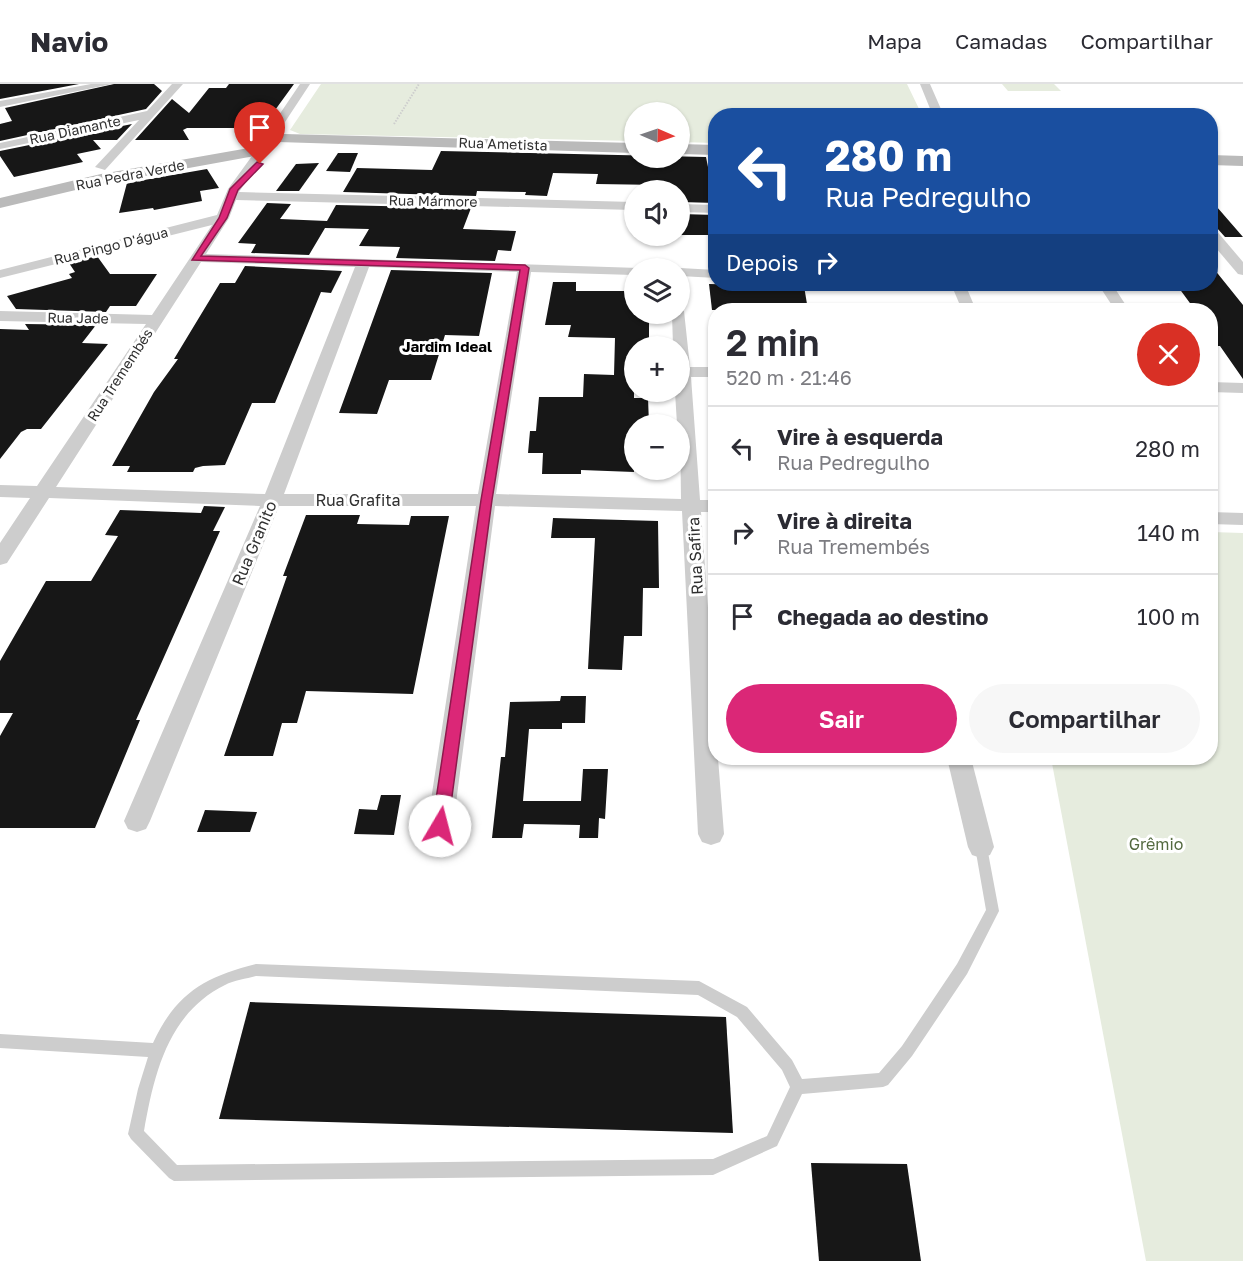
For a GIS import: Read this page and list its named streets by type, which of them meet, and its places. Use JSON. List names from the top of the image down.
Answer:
{
  "streets": {
    "street": [
      "Rua Diamante",
      "Rua Ametista",
      "Rua Pedra Verde",
      "Rua Mármore",
      "Rua Pingo D'água",
      "Rua Jade",
      "Rua Tremembés",
      "Rua Grafita",
      "Rua Granito",
      "Rua Safira"
    ]
  },
  "crossings": [
    ["Rua Ametista", "Rua Pedra Verde"],
    ["Rua Ametista", "Rua Tremembés"],
    ["Rua Pedra Verde", "Rua Tremembés"],
    ["Rua Mármore", "Rua Tremembés"],
    ["Rua Pingo D'água", "Rua Tremembés"],
    ["Rua Jade", "Rua Tremembés"],
    ["Rua Tremembés", "Rua Grafita"],
    ["Rua Grafita", "Rua Granito"],
    ["Rua Grafita", "Rua Safira"]
  ],
  "districts": ["Jardim Ideal"],
  "parks": ["Grêmio"],
  "north": "right",
  "page": {
    "header": "Navio",
    "nav": ["Mapa", "Camadas", "Compartilhar"],
    "map_buttons": ["+", "−"],
    "turn": ["280 m", "Rua Pedregulho"],
    "then": "Depois",
    "heading": ["2 min", "520 m · 21:46"],
    "list": [
      {
        "name": "Vire à esquerda",
        "note": "Rua Pedregulho",
        "value": "280 m"
      },
      {
        "name": "Vire à direita",
        "note": "Rua Tremembés",
        "value": "140 m"
      },
      {
        "name": "Chegada ao destino",
        "value": "100 m"
      }
    ],
    "buttons": ["Sair", "Compartilhar"]
  }
}
